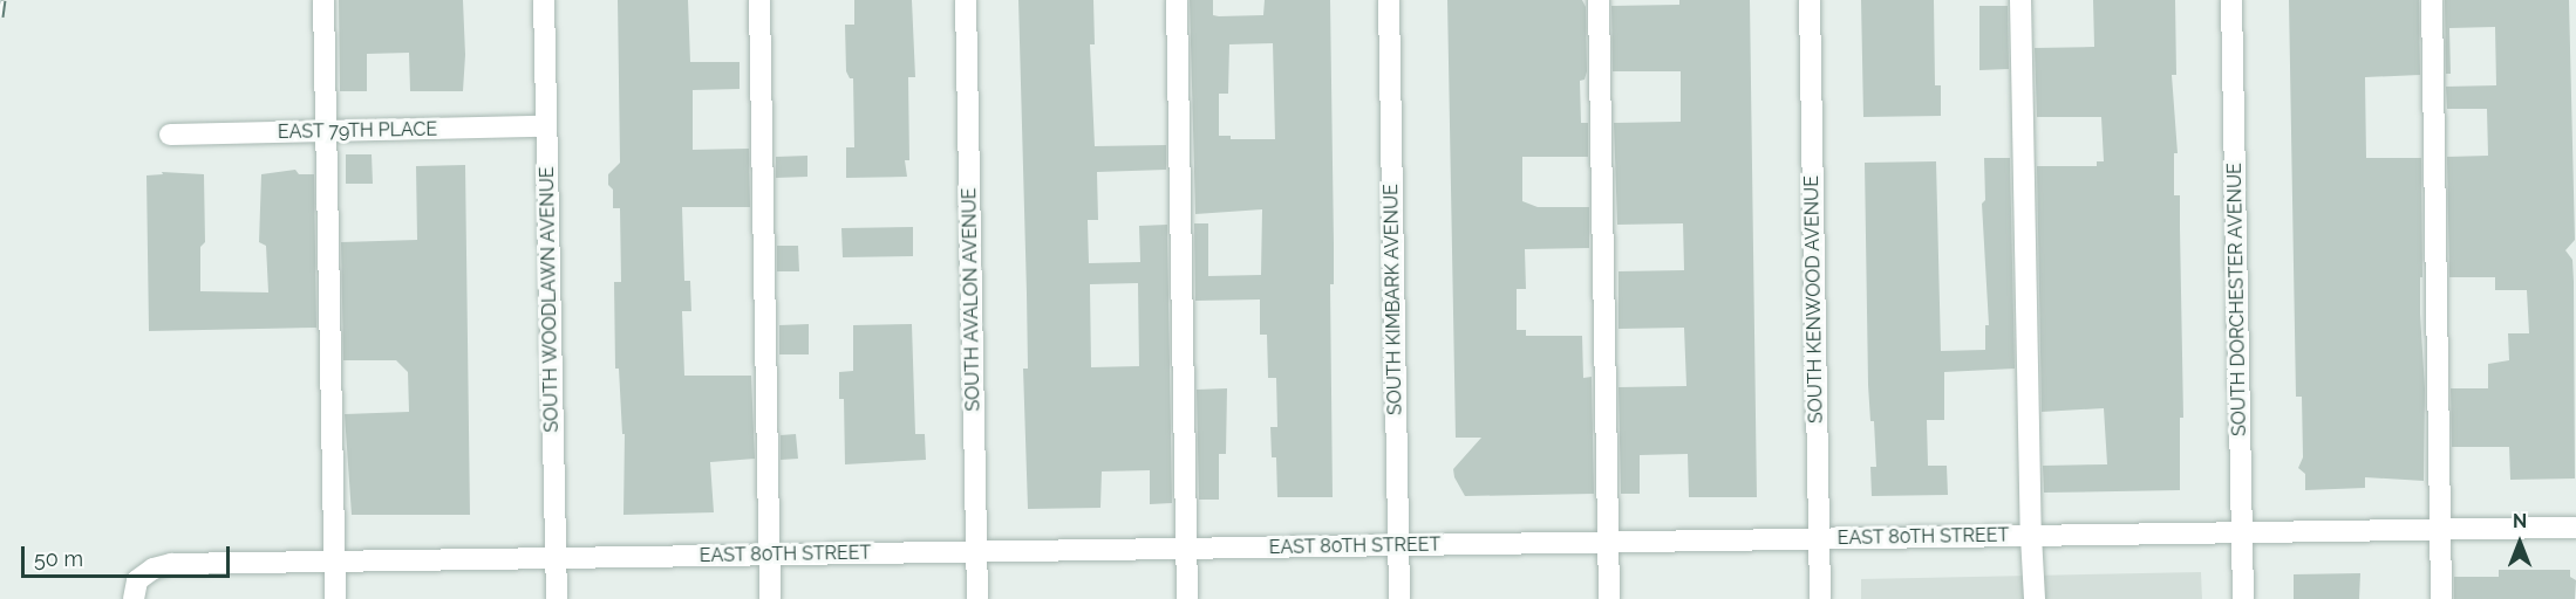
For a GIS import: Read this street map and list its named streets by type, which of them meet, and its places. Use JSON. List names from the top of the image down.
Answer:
{
  "streets": {
    "street": [
      "EAST 79TH PLACE",
      "SOUTH WOODLAWN AVENUE",
      "SOUTH AVALON AVENUE",
      "SOUTH KIMBARK AVENUE",
      "SOUTH KENWOOD AVENUE",
      "SOUTH DORCHESTER AVENUE",
      "EAST 80TH STREET"
    ]
  },
  "crossings": [
    ["EAST 79TH PLACE", "SOUTH WOODLAWN AVENUE"],
    ["SOUTH WOODLAWN AVENUE", "EAST 80TH STREET"],
    ["SOUTH AVALON AVENUE", "EAST 80TH STREET"],
    ["SOUTH KIMBARK AVENUE", "EAST 80TH STREET"],
    ["SOUTH KENWOOD AVENUE", "EAST 80TH STREET"],
    ["SOUTH DORCHESTER AVENUE", "EAST 80TH STREET"]
  ],
  "scale_bar": "50 m",
  "north": "top"
}
